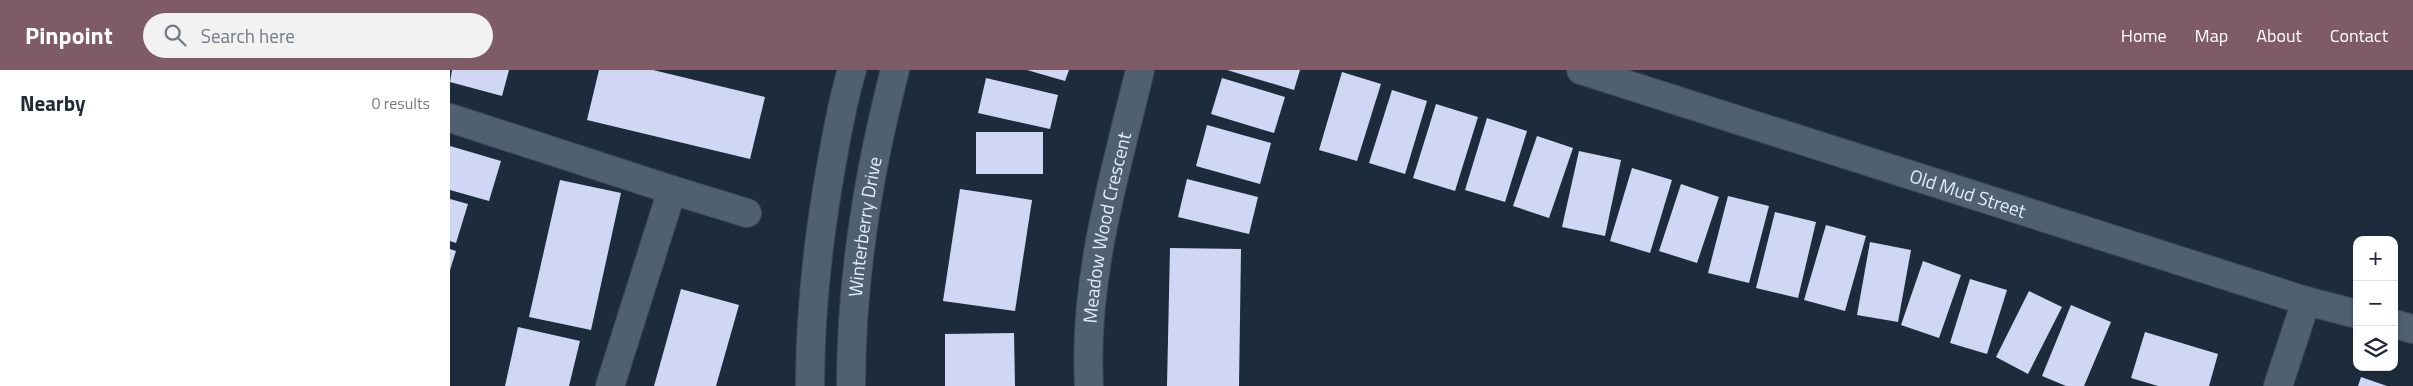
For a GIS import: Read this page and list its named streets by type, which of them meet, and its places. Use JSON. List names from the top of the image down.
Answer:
{
  "streets": {
    "street": ["Old Mud Street", "Winterberry Drive", "Meadow Wood Crescent"]
  },
  "page": {
    "header": "Pinpoint",
    "search": "Search here",
    "nav": [
      "Home",
      "Map",
      "About",
      "Contact"
    ],
    "heading": ["Nearby", "0 results"],
    "map_buttons": ["+", "−"]
  }
}
